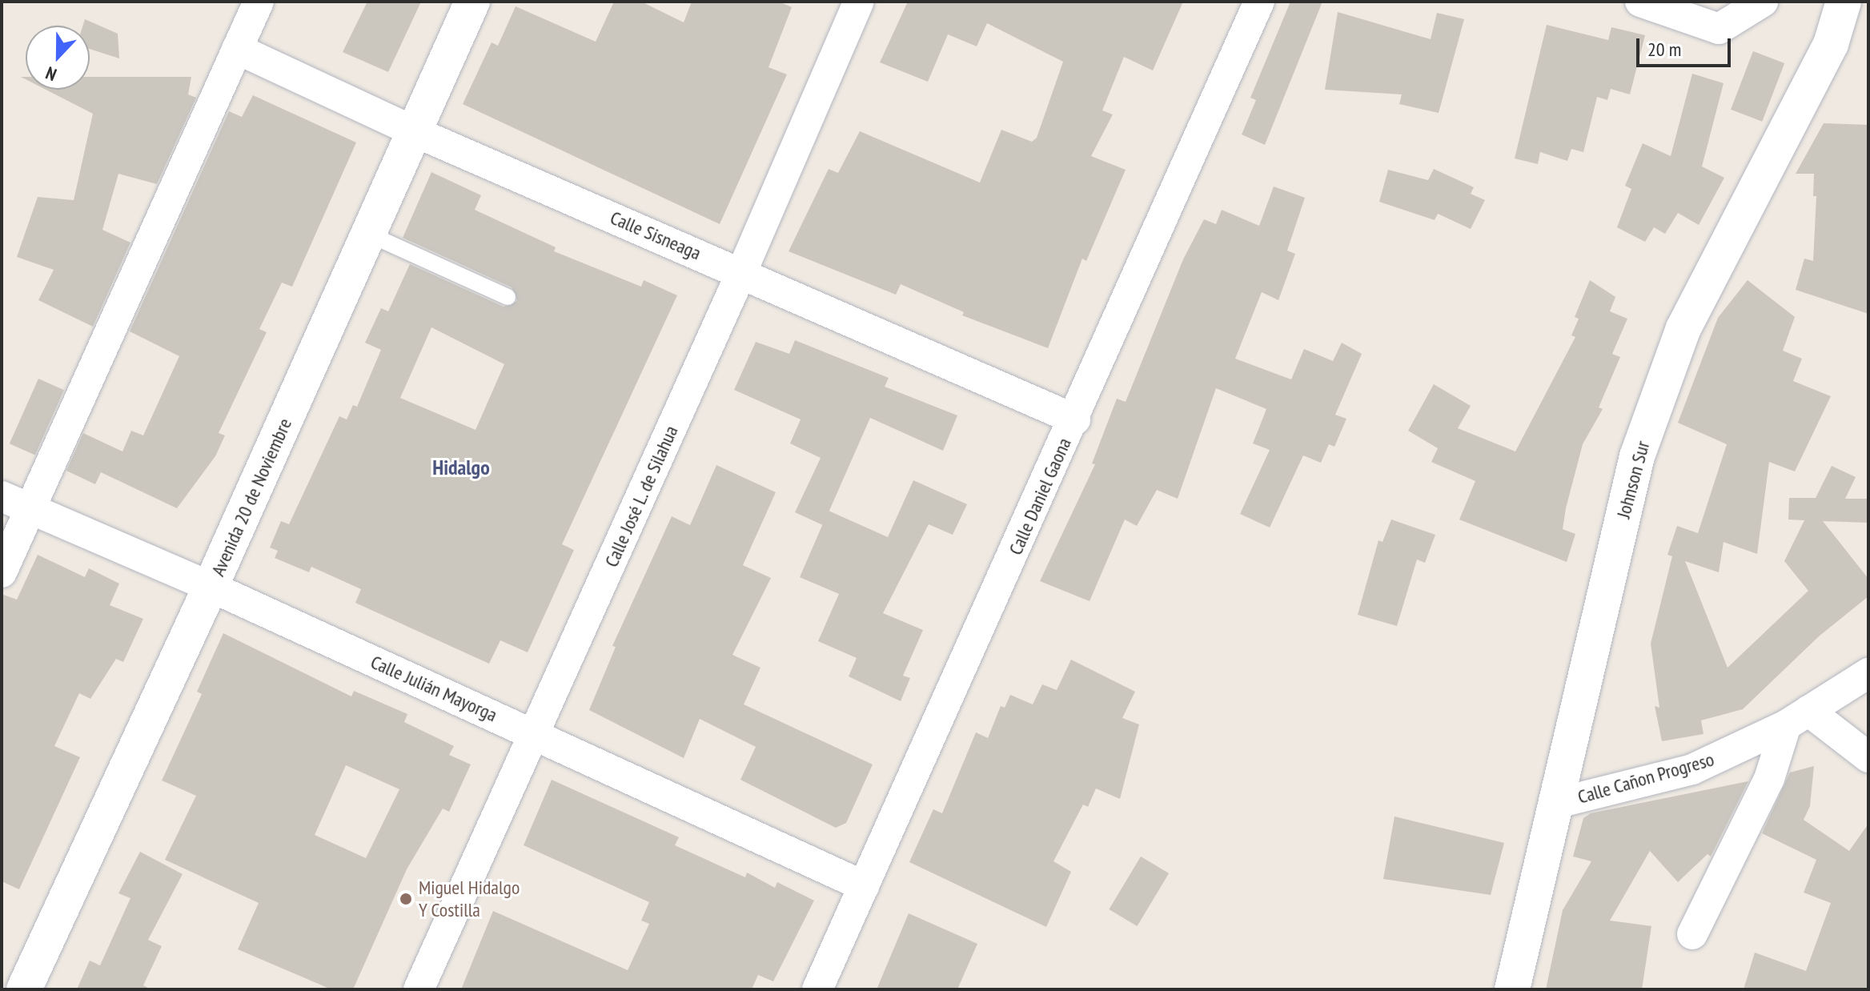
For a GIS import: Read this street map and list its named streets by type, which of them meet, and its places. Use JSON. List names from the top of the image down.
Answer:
{
  "streets": {
    "street": [
      "Calle Sisneaga",
      "Johnson Sur",
      "Calle José L. de Silahua",
      "Calle Daniel Gaona",
      "Avenida 20 de Noviembre",
      "Calle Julián Mayorga",
      "Calle Cañon Progreso"
    ]
  },
  "crossings": [
    ["Calle Sisneaga", "Calle José L. de Silahua"],
    ["Calle Sisneaga", "Calle Daniel Gaona"],
    ["Calle Sisneaga", "Avenida 20 de Noviembre"],
    ["Johnson Sur", "Calle Cañon Progreso"],
    ["Calle José L. de Silahua", "Calle Julián Mayorga"],
    ["Calle Daniel Gaona", "Calle Julián Mayorga"],
    ["Avenida 20 de Noviembre", "Calle Julián Mayorga"]
  ],
  "districts": ["Hidalgo"],
  "places": ["Miguel Hidalgo Y Costilla"],
  "scale_bar": "20 m",
  "north": "bottom"
}
